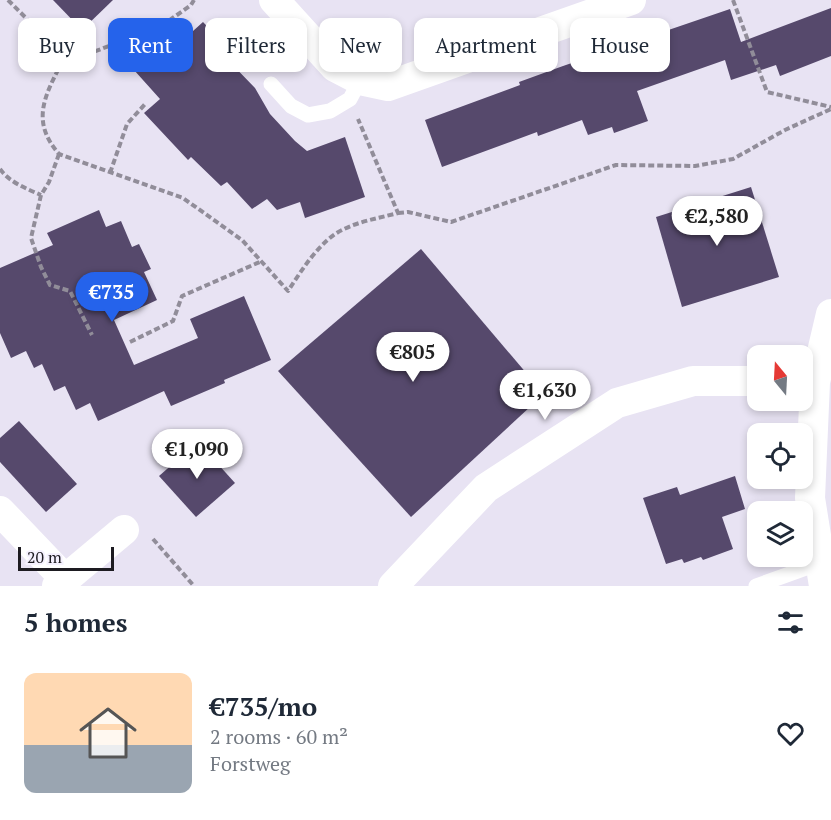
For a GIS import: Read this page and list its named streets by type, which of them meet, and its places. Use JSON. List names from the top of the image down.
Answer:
{
  "scale_bar": "20 m",
  "north": "top",
  "page": {
    "chip": [
      "Buy",
      "Rent",
      "Filters",
      "New",
      "Apartment",
      "House"
    ],
    "price": [
      "€2,580",
      "€735",
      "€805",
      "€1,630",
      "€1,090"
    ],
    "scale": "20 m",
    "heading": "5 homes",
    "list": [
      {
        "name": "€735/mo",
        "note": "2 rooms · 60 m² · Forstweg"
      }
    ]
  }
}
